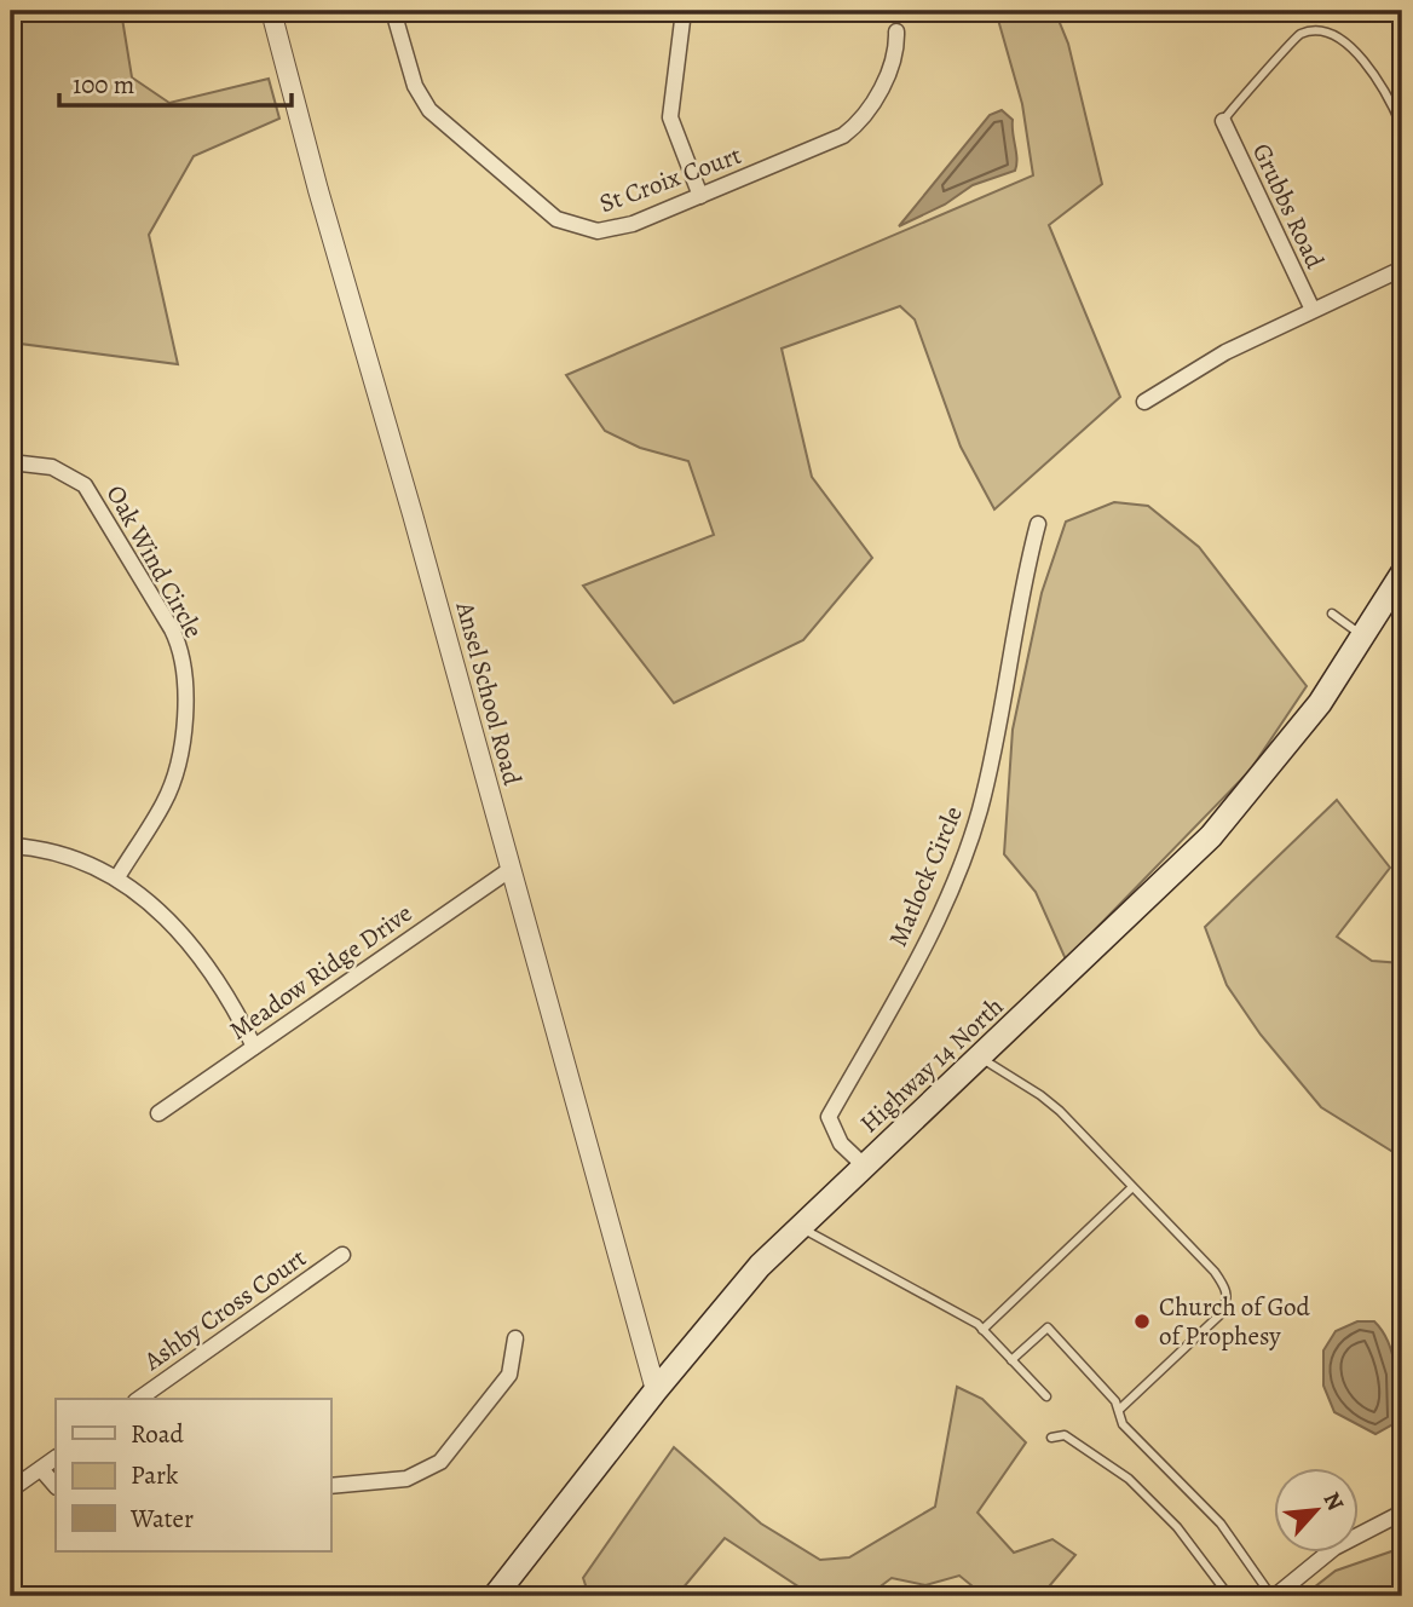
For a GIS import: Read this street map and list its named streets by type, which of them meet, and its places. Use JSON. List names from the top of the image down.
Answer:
{
  "streets": {
    "main road": ["Highway 14 North"],
    "street": [
      "St Croix Court",
      "Grubbs Road",
      "Oak Wind Circle",
      "Ansel School Road",
      "Matlock Circle",
      "Meadow Ridge Drive",
      "Ashby Cross Court"
    ]
  },
  "crossings": [
    ["Ansel School Road", "Meadow Ridge Drive"],
    ["Ansel School Road", "Highway 14 North"],
    ["Matlock Circle", "Highway 14 North"]
  ],
  "places": ["Church of God of Prophesy"],
  "legend": ["Road", "Park", "Water"],
  "scale_bar": "100 m",
  "north": "top right"
}
